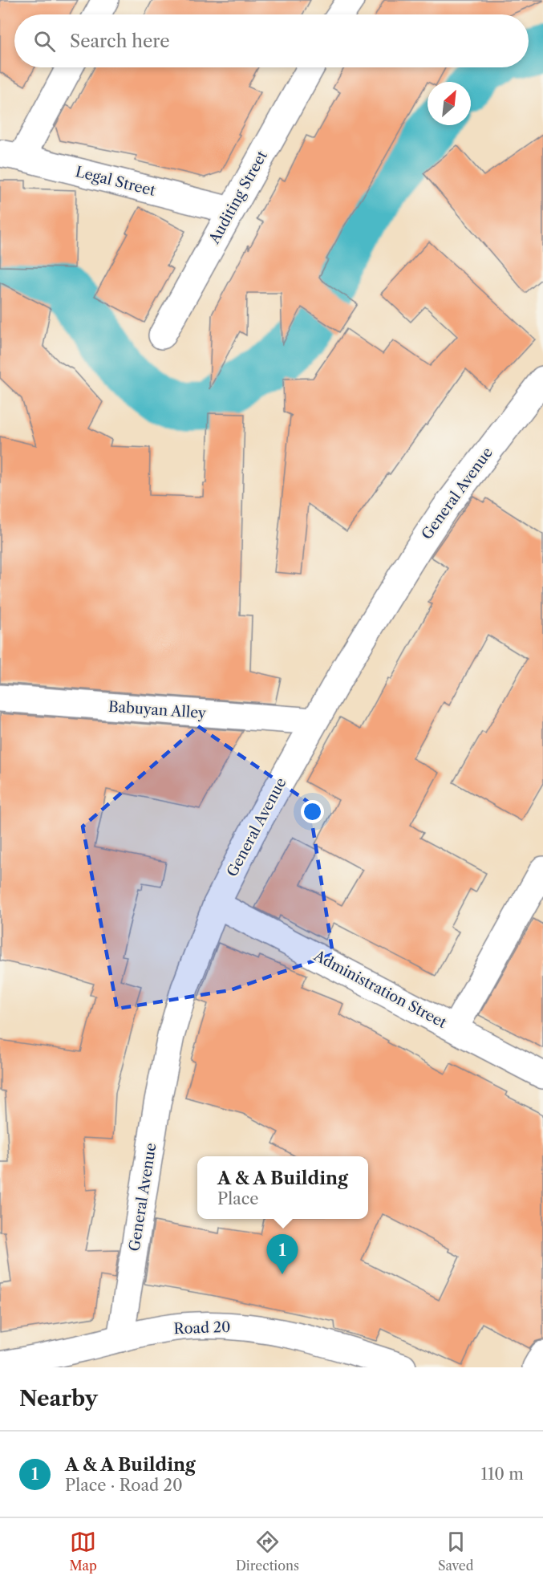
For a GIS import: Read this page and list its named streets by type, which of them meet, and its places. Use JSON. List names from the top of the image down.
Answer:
{
  "streets": {
    "street": [
      "Legal Street",
      "Auditing Street",
      "General Avenue",
      "Babuyan Alley",
      "Administration Street",
      "Road 20"
    ]
  },
  "crossings": [
    ["Legal Street", "Auditing Street"],
    ["General Avenue", "Babuyan Alley"],
    ["General Avenue", "Administration Street"],
    ["General Avenue", "Road 20"]
  ],
  "north": "top right",
  "page": {
    "search": "Search here",
    "popup": ["A & A Building", "Place"],
    "pins": "1",
    "heading": "Nearby",
    "list": [
      {
        "mark": "1",
        "name": "A & A Building",
        "note": "Place · Road 20",
        "value": "110 m"
      }
    ],
    "nav": ["Map", "Directions", "Saved"]
  }
}
